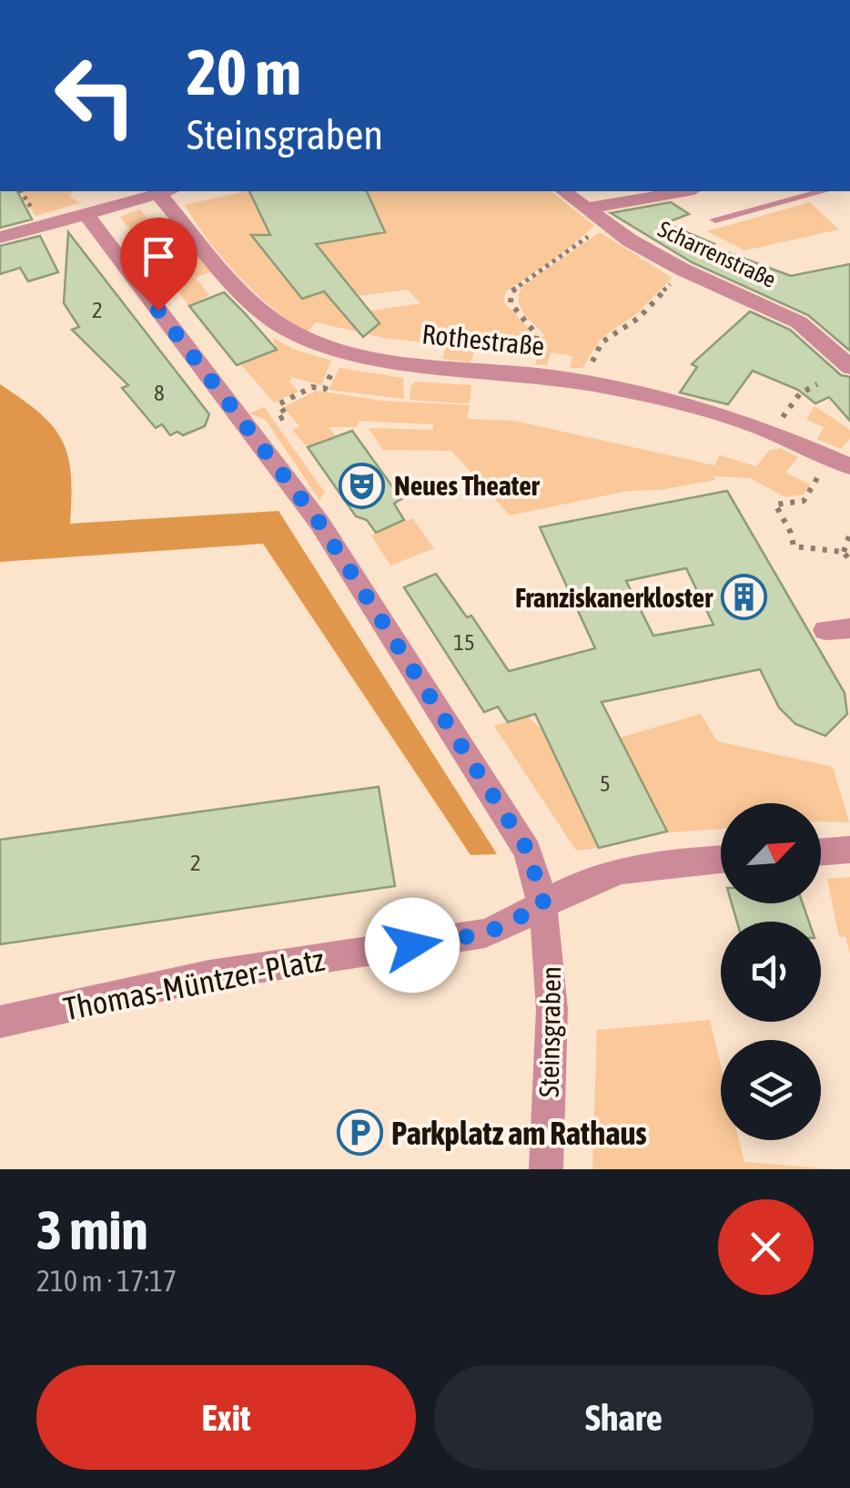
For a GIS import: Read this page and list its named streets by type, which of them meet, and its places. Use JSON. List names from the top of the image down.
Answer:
{
  "streets": {
    "street": [
      "Scharrenstraße",
      "Rothestraße",
      "Thomas-Müntzer-Platz",
      "Steinsgraben"
    ]
  },
  "crossings": [
    ["Thomas-Müntzer-Platz", "Steinsgraben"]
  ],
  "places": {
    "theatre": ["Neues Theater"],
    "building": ["Franziskanerkloster"],
    "parking": ["Parkplatz am Rathaus"]
  },
  "house_numbers": [
    "2",
    "8",
    "15",
    "5",
    "2"
  ],
  "north": "top right",
  "page": {
    "turn": ["20 m", "Steinsgraben"],
    "heading": ["3 min", "210 m · 17:17"],
    "buttons": ["Exit", "Share"]
  }
}
